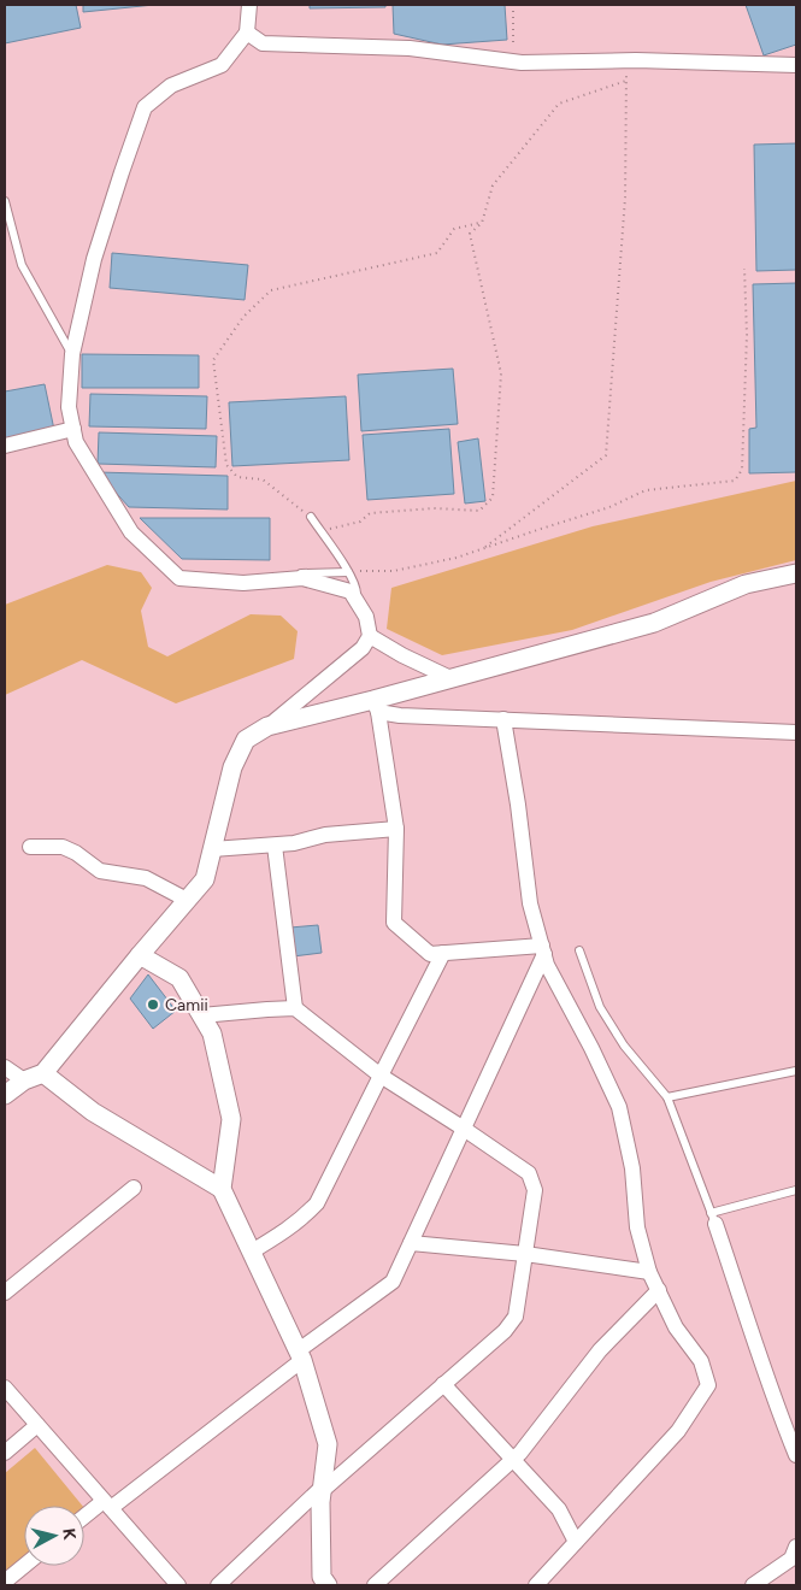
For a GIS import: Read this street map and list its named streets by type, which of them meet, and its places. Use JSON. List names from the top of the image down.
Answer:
{
  "places": ["Camii"],
  "north": "right"
}
